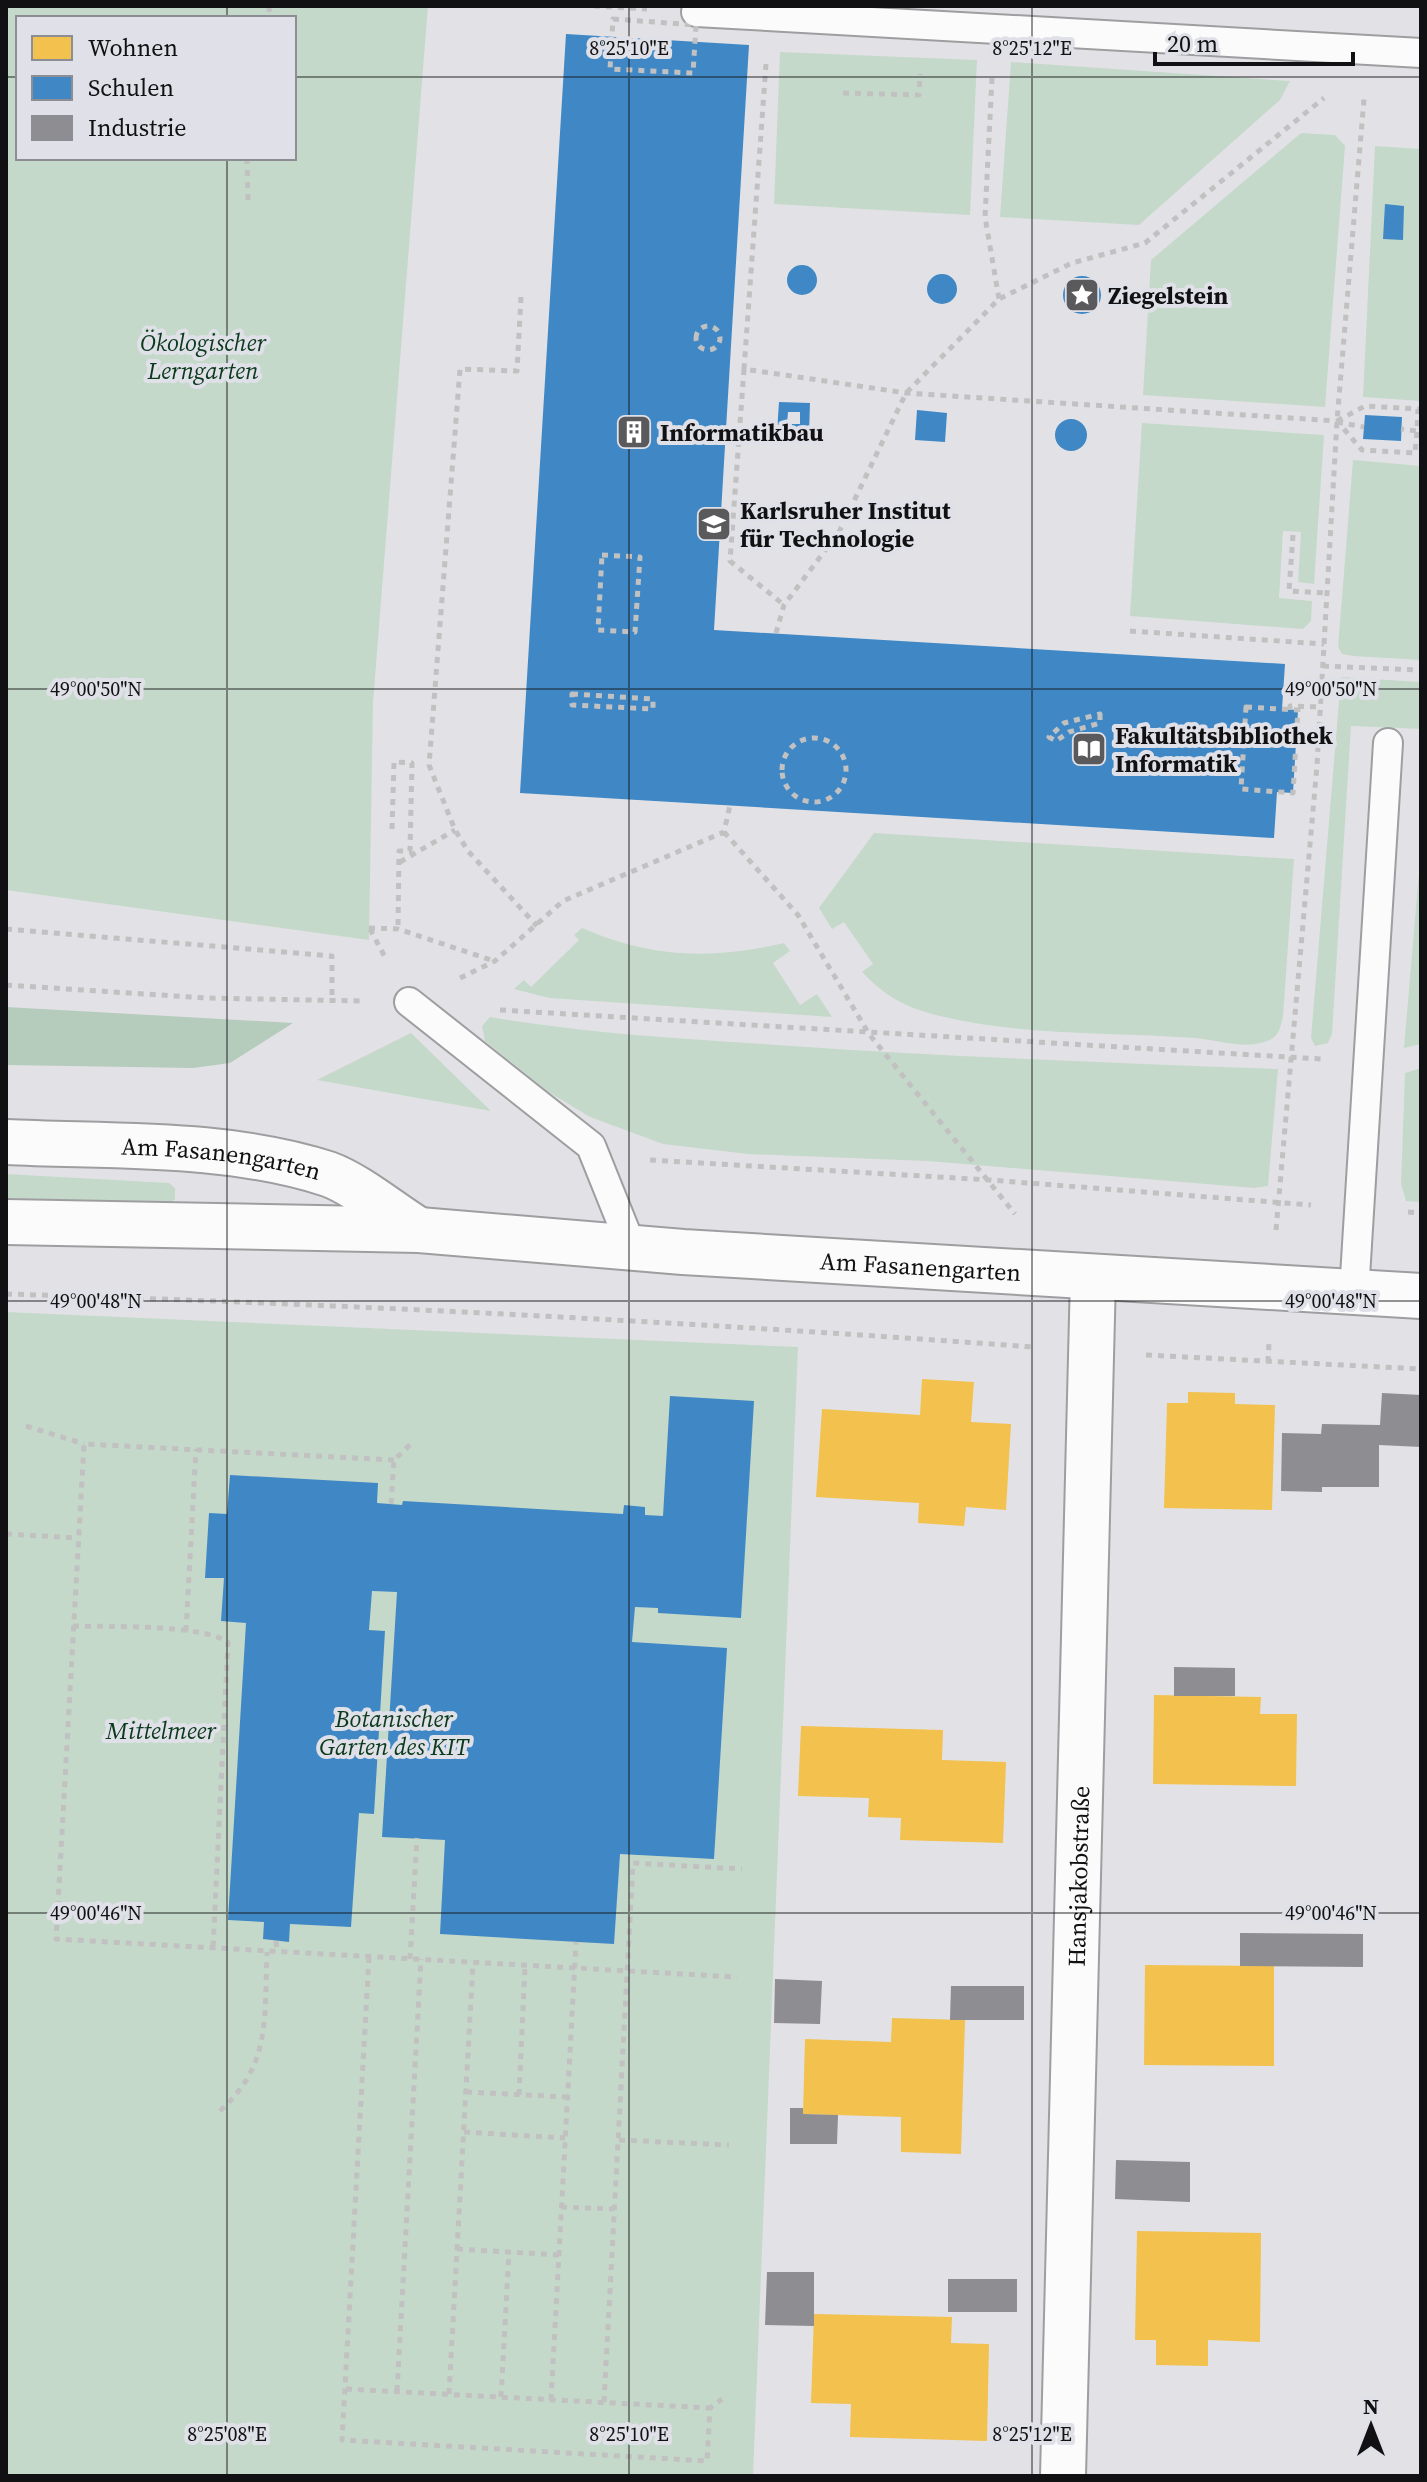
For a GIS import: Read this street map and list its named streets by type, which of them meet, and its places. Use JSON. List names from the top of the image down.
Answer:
{
  "streets": {
    "street": ["Am Fasanengarten", "Hansjakobstraße"]
  },
  "crossings": [
    ["Am Fasanengarten", "Hansjakobstraße"]
  ],
  "parks": ["Ökologischer Lerngarten", "Botanischer Garten des KIT", "Mittelmeer"],
  "places": {
    "place": ["Ziegelstein"],
    "building": ["Informatikbau"],
    "school or university": ["Karlsruher Institut für Technologie"],
    "library": ["Fakultätsbibliothek Informatik"]
  },
  "legend": ["Wohnen", "Schulen", "Industrie"],
  "scale_bar": "20 m",
  "north": "top",
  "coordinates": [
    "8°25'10\"E",
    "8°25'12\"E",
    "49°00'50\"N",
    "49°00'48\"N",
    "49°00'46\"N",
    "8°25'08\"E"
  ]
}
